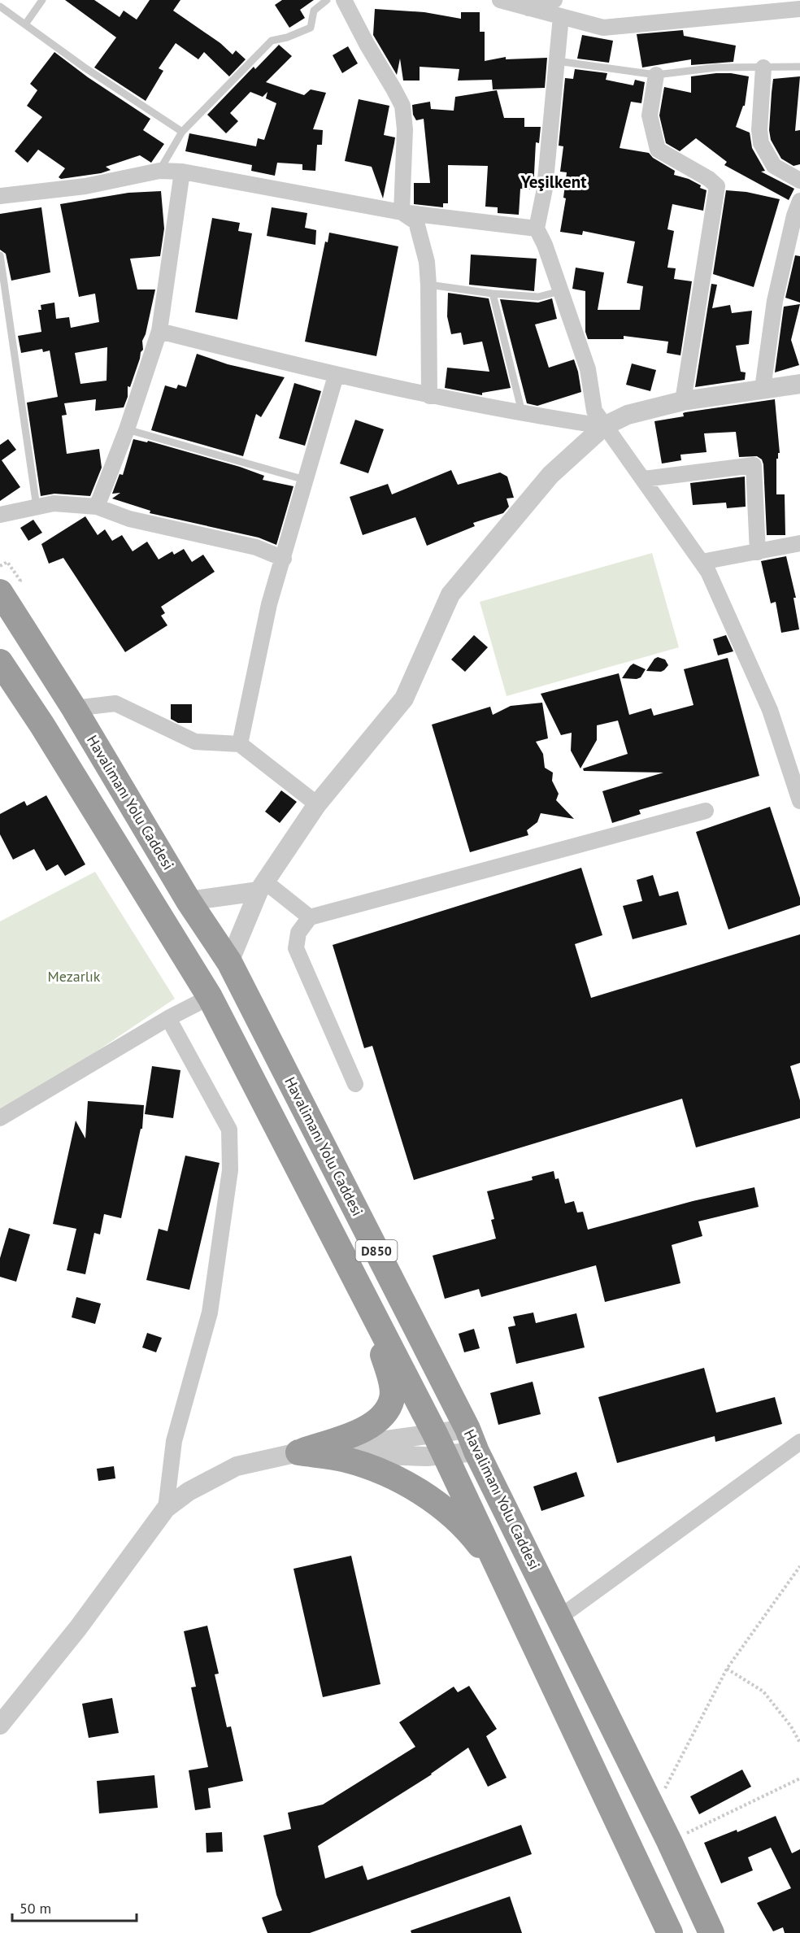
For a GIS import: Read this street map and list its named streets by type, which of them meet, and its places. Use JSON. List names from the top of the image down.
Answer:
{
  "streets": {
    "highway": ["Havalimanı Yolu Caddesi", "D850"]
  },
  "districts": ["Yeşilkent"],
  "parks": ["Mezarlık"],
  "scale_bar": "50 m"
}
